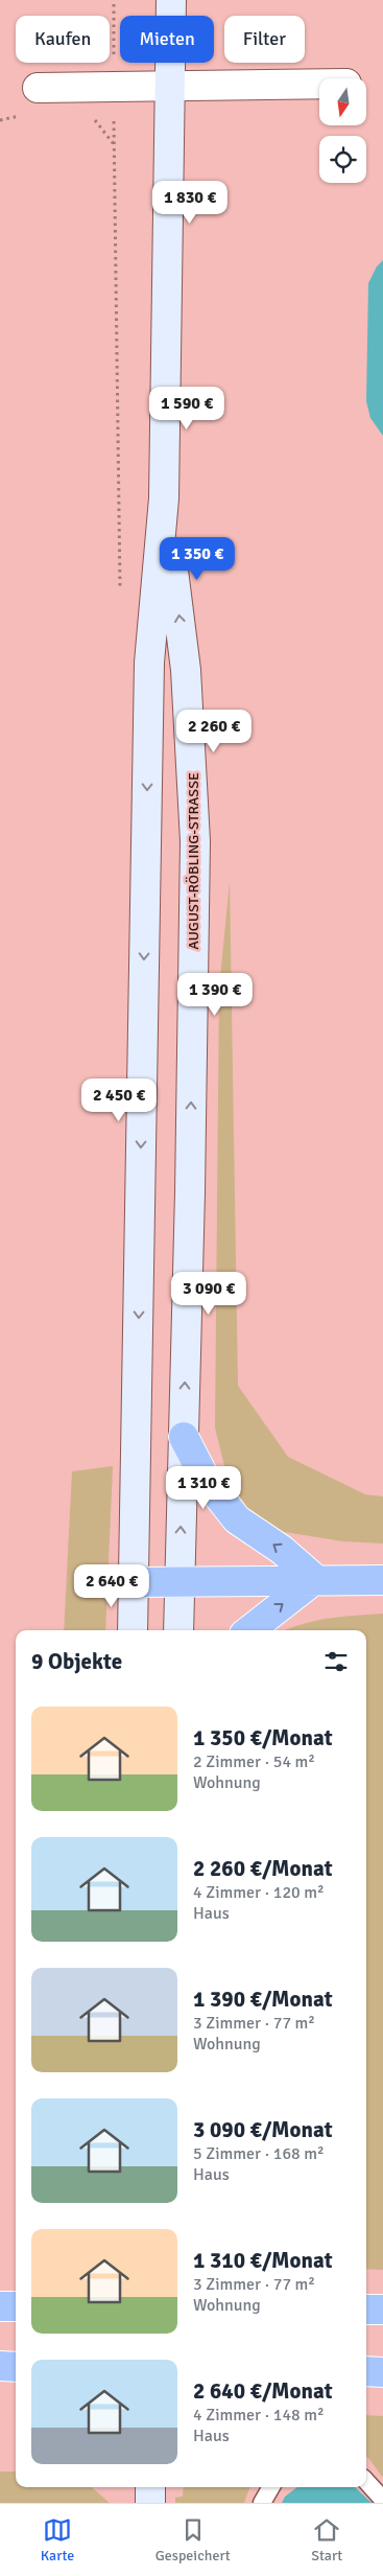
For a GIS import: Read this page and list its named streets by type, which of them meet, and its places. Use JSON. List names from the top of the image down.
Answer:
{
  "streets": {
    "street": ["AUGUST-RÖBLING-STRASSE"]
  },
  "north": "bottom",
  "page": {
    "chip": ["Kaufen", "Mieten", "Filter"],
    "price": [
      "1 830 €",
      "1 590 €",
      "1 350 €",
      "2 260 €",
      "1 390 €",
      "2 450 €",
      "3 090 €",
      "1 310 €",
      "2 640 €"
    ],
    "heading": "9 Objekte",
    "list": [
      {
        "name": "1 350 €/Monat",
        "note": "2 Zimmer · 54 m² · Wohnung"
      },
      {
        "name": "2 260 €/Monat",
        "note": "4 Zimmer · 120 m² · Haus"
      },
      {
        "name": "1 390 €/Monat",
        "note": "3 Zimmer · 77 m² · Wohnung"
      },
      {
        "name": "3 090 €/Monat",
        "note": "5 Zimmer · 168 m² · Haus"
      },
      {
        "name": "1 310 €/Monat",
        "note": "3 Zimmer · 77 m² · Wohnung"
      },
      {
        "name": "2 640 €/Monat",
        "note": "4 Zimmer · 148 m² · Haus"
      }
    ],
    "tabs": ["Karte", "Gespeichert", "Start"]
  }
}
